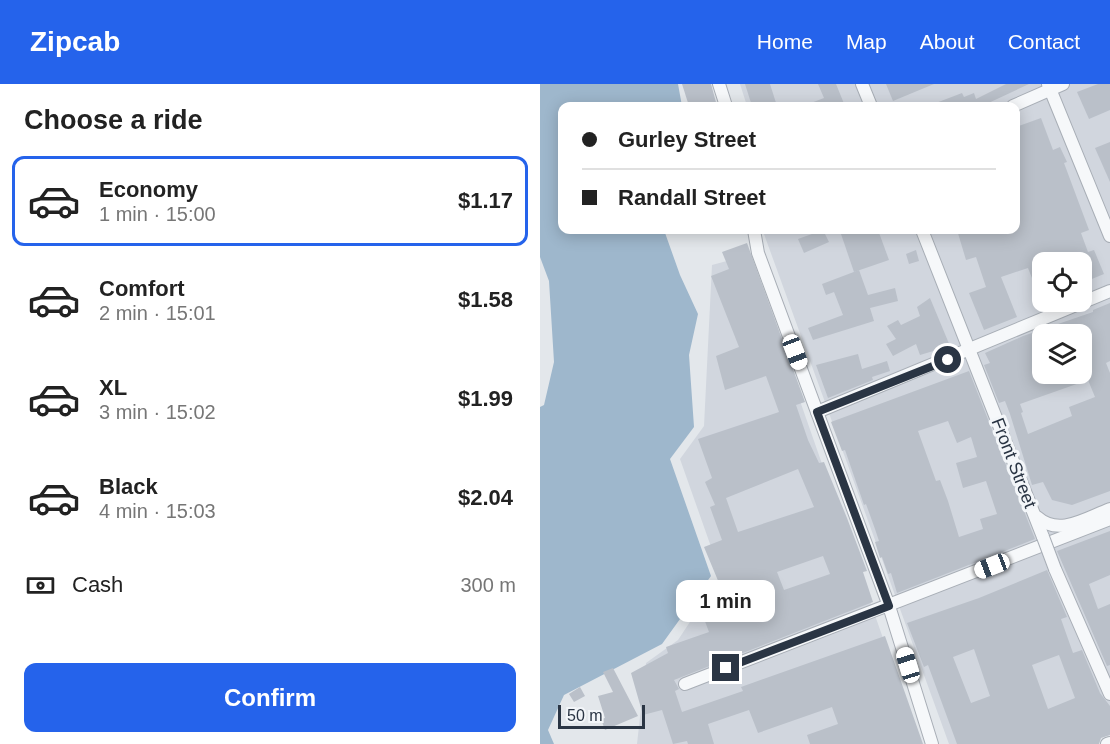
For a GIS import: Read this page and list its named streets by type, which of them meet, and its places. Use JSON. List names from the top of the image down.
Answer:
{
  "streets": {
    "street": ["Front Street"]
  },
  "scale_bar": "50 m",
  "page": {
    "header": "Zipcab",
    "nav": [
      "Home",
      "Map",
      "About",
      "Contact"
    ],
    "heading": "Choose a ride",
    "banner": ["Gurley Street", "Randall Street"],
    "list": [
      {
        "name": "Economy",
        "note": "1 min · 15:00",
        "value": "$1.17"
      },
      {
        "name": "Comfort",
        "note": "2 min · 15:01",
        "value": "$1.58"
      },
      {
        "name": "XL",
        "note": "3 min · 15:02",
        "value": "$1.99"
      },
      {
        "name": "Black",
        "note": "4 min · 15:03",
        "value": "$2.04"
      }
    ],
    "pay": ["Cash", "300 m"],
    "bubble": "1 min",
    "buttons": "Confirm",
    "scale": "50 m"
  }
}
